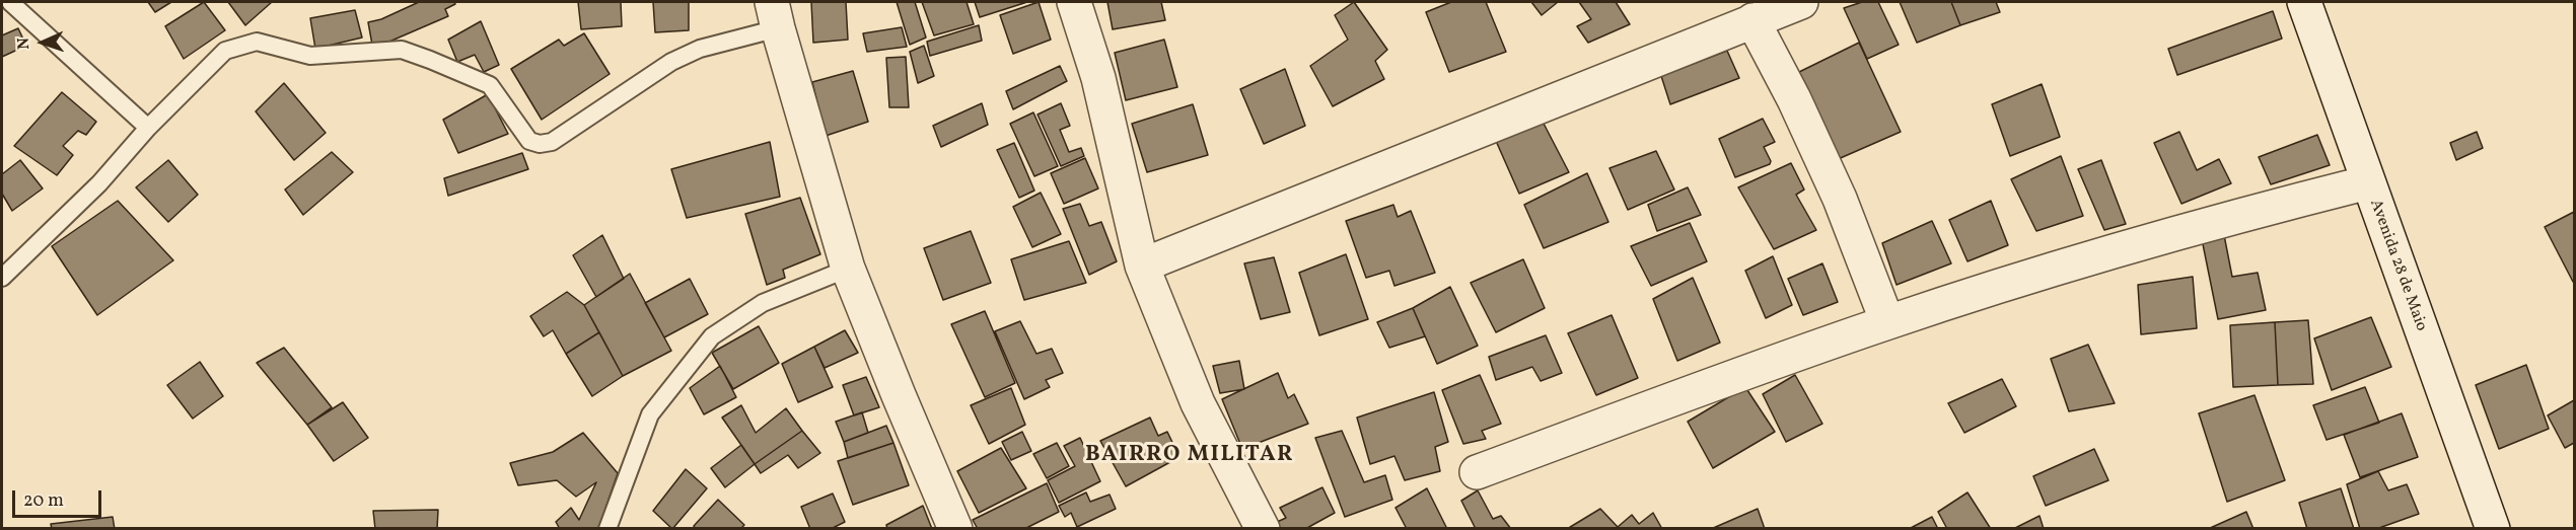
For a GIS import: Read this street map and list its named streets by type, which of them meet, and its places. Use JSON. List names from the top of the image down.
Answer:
{
  "streets": {
    "street": ["Avenida 28 de Maio"]
  },
  "districts": ["BAIRRO MILITAR"],
  "scale_bar": "20 m",
  "north": "left"
}
